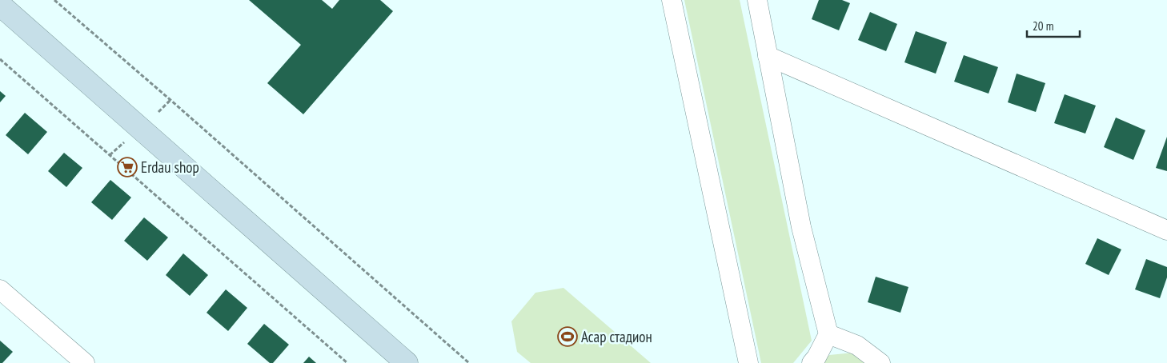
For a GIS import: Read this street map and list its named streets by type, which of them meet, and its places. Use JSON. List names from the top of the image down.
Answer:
{
  "places": {
    "supermarket": ["Erdau shop"],
    "sports": ["Асар стадион"]
  },
  "scale_bar": "20 m"
}
